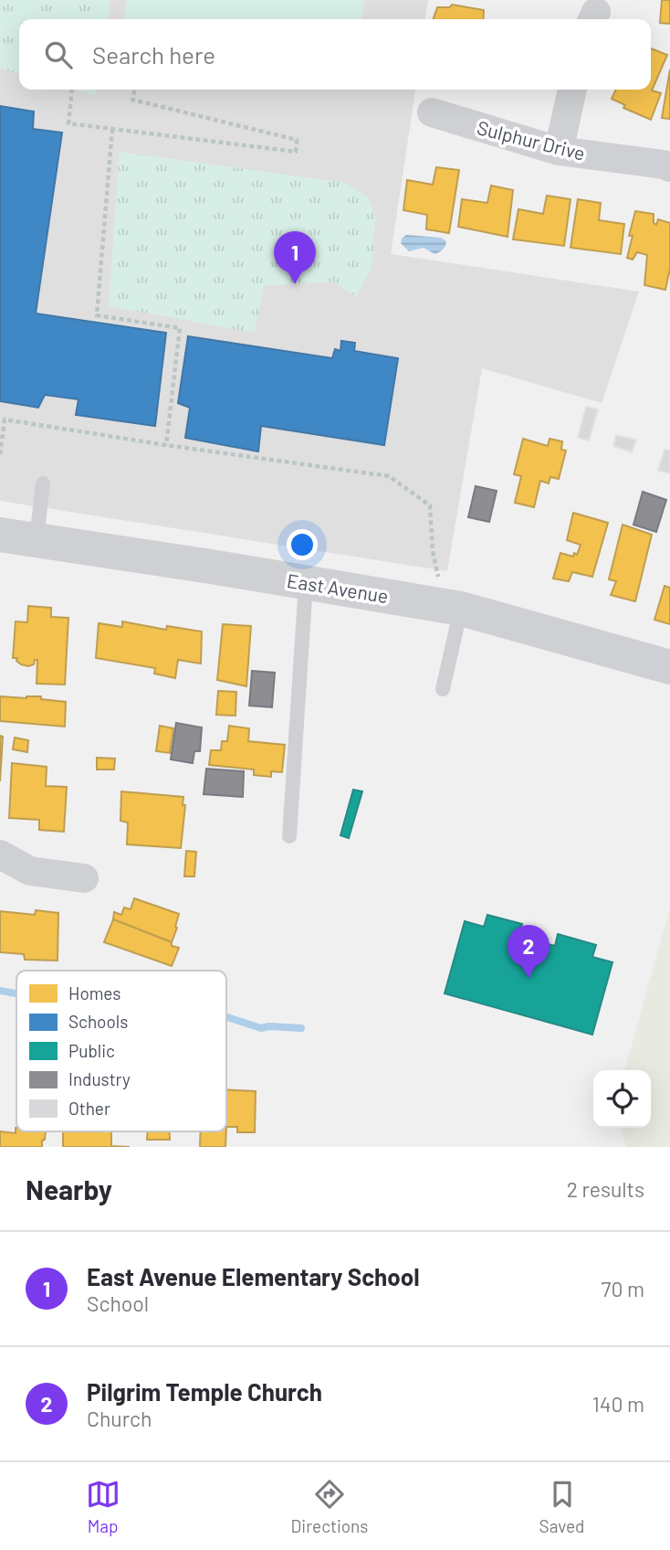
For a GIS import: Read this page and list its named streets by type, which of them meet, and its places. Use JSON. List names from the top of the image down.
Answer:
{
  "streets": {
    "street": ["Sulphur Drive", "East Avenue"]
  },
  "legend": [
    "Homes",
    "Schools",
    "Public",
    "Industry",
    "Other"
  ],
  "page": {
    "search": "Search here",
    "pins": ["1", "2"],
    "heading": ["Nearby", "2 results"],
    "list": [
      {
        "mark": "1",
        "name": "East Avenue Elementary School",
        "note": "School",
        "value": "70 m"
      },
      {
        "mark": "2",
        "name": "Pilgrim Temple Church",
        "note": "Church",
        "value": "140 m"
      }
    ],
    "nav": ["Map", "Directions", "Saved"]
  }
}
